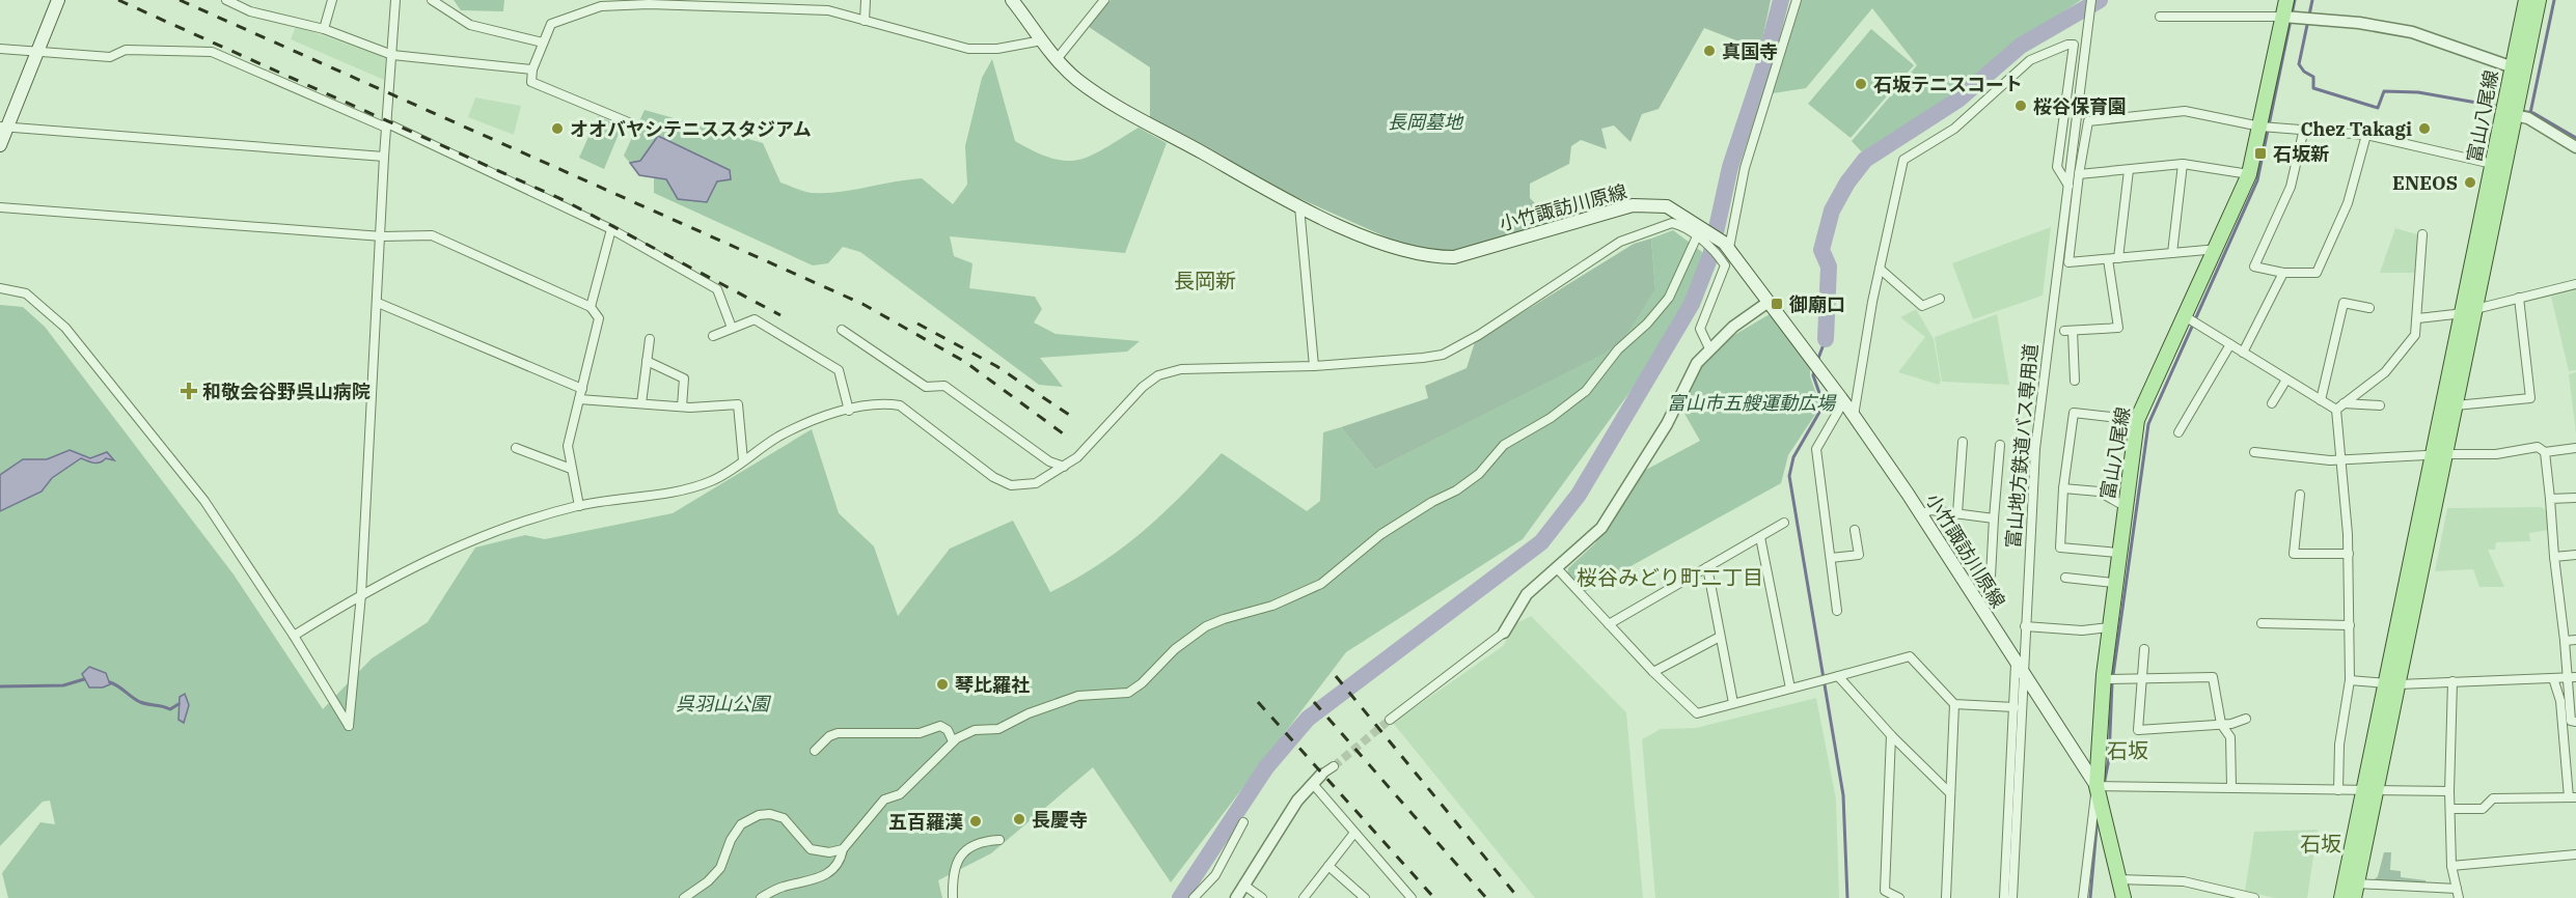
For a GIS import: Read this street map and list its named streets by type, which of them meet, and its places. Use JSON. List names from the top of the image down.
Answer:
{
  "streets": {
    "main road": ["富山八尾線", "小竹諏訪川原線"],
    "street": ["富山地方鉄道バス専用道"]
  },
  "crossings": [
    ["富山八尾線", "小竹諏訪川原線"],
    ["小竹諏訪川原線", "富山地方鉄道バス専用道"]
  ],
  "districts": [
    "長岡新",
    "桜谷みどり町二丁目",
    "石坂",
    "石坂"
  ],
  "parks": ["長岡墓地", "富山市五艘運動広場", "呉羽山公園"],
  "places": {
    "other": [
      "真国寺",
      "石坂テニスコート",
      "桜谷保育園",
      "オオバヤシテニススタジアム",
      "Chez Takagi",
      "ENEOS",
      "琴比羅社",
      "長慶寺",
      "五百羅漢"
    ],
    "transit": ["石坂新", "御廟口"],
    "health": ["和敬会谷野呉山病院"]
  }
}
